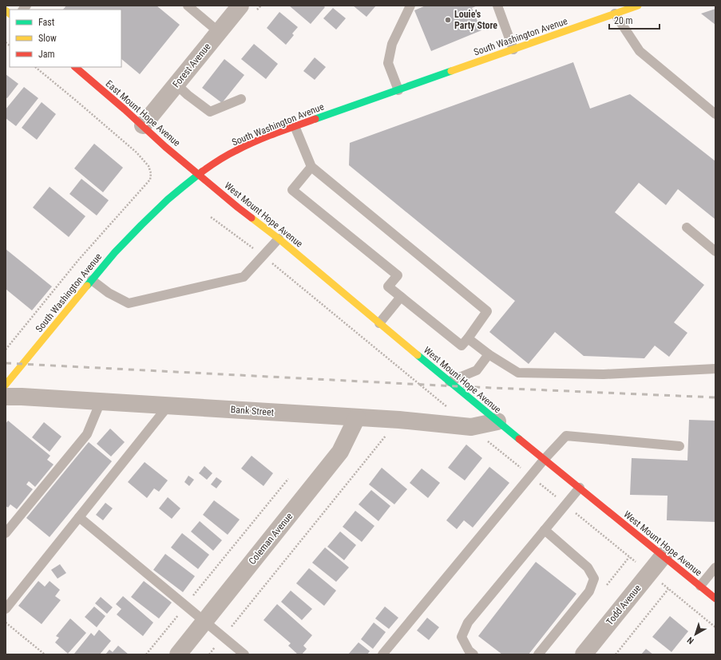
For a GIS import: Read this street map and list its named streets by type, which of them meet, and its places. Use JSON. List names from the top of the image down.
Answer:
{
  "streets": {
    "street": [
      "South Washington Avenue",
      "Forest Avenue",
      "East Mount Hope Avenue",
      "West Mount Hope Avenue",
      "Bank Street",
      "Coleman Avenue",
      "Todd Avenue"
    ]
  },
  "crossings": [
    ["South Washington Avenue", "East Mount Hope Avenue"],
    ["South Washington Avenue", "West Mount Hope Avenue"],
    ["Forest Avenue", "East Mount Hope Avenue"],
    ["East Mount Hope Avenue", "West Mount Hope Avenue"],
    ["West Mount Hope Avenue", "Bank Street"],
    ["West Mount Hope Avenue", "Todd Avenue"],
    ["Bank Street", "Coleman Avenue"]
  ],
  "places": ["Louie's Party Store"],
  "legend": ["Fast", "Slow", "Jam"],
  "scale_bar": "20 m",
  "north": "bottom left"
}
